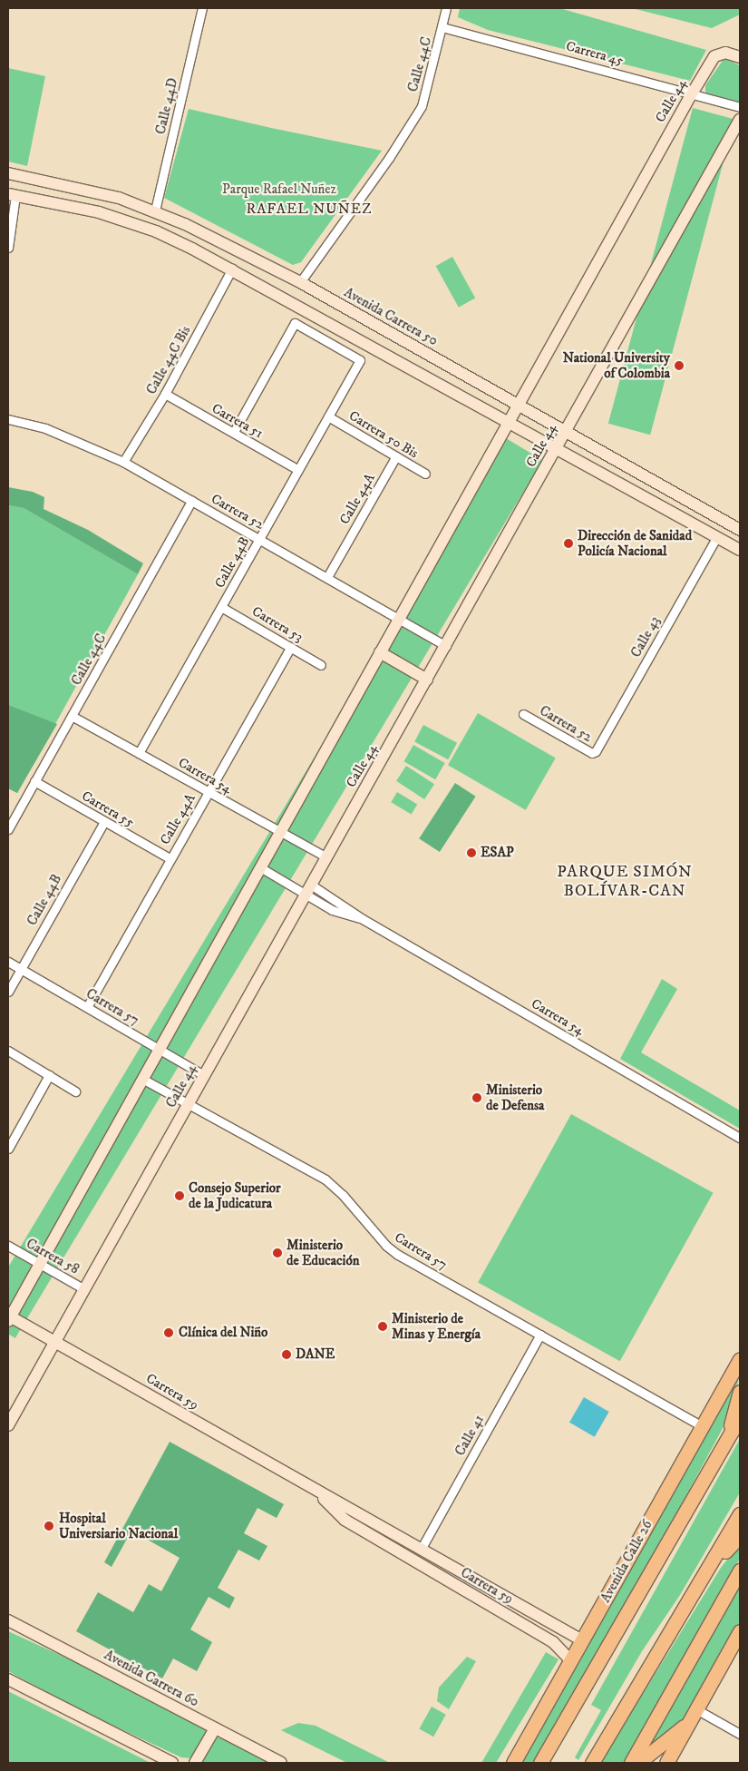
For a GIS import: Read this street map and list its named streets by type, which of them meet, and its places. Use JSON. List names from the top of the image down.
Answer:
{
  "streets": {
    "main road": ["Avenida Calle 26"],
    "street": [
      "Carrera 45",
      "Calle 44C",
      "Calle 44",
      "Calle 44D",
      "Avenida Carrera 50",
      "Calle 44C Bis",
      "Carrera 51",
      "Carrera 50 Bis",
      "Calle 44A",
      "Carrera 52",
      "Calle 44B",
      "Carrera 53",
      "Calle 43",
      "Carrera 54",
      "Carrera 55",
      "Carrera 57",
      "Carrera 58",
      "Carrera 59",
      "Calle 41",
      "Avenida Carrera 60"
    ]
  },
  "crossings": [
    ["Carrera 45", "Calle 44C"],
    ["Carrera 45", "Calle 44"],
    ["Calle 44C", "Avenida Carrera 50"],
    ["Calle 44C", "Carrera 52"],
    ["Calle 44C", "Carrera 54"],
    ["Calle 44C", "Carrera 55"],
    ["Calle 44", "Avenida Carrera 50"],
    ["Calle 44", "Carrera 52"],
    ["Calle 44", "Carrera 54"],
    ["Calle 44", "Carrera 57"],
    ["Calle 44", "Carrera 58"],
    ["Calle 44", "Carrera 59"],
    ["Calle 44D", "Avenida Carrera 50"],
    ["Calle 44C Bis", "Carrera 51"],
    ["Calle 44C Bis", "Carrera 52"],
    ["Carrera 51", "Calle 44B"],
    ["Carrera 50 Bis", "Calle 44A"],
    ["Carrera 50 Bis", "Calle 44B"],
    ["Calle 44A", "Carrera 52"],
    ["Calle 44A", "Carrera 53"],
    ["Calle 44A", "Carrera 54"],
    ["Calle 44A", "Carrera 55"],
    ["Calle 44A", "Carrera 57"],
    ["Carrera 52", "Calle 44B"],
    ["Carrera 52", "Calle 43"],
    ["Calle 44B", "Carrera 53"],
    ["Calle 44B", "Carrera 54"],
    ["Calle 44B", "Carrera 55"],
    ["Calle 44B", "Carrera 57"],
    ["Carrera 57", "Calle 41"],
    ["Carrera 57", "Avenida Calle 26"],
    ["Carrera 59", "Calle 41"],
    ["Carrera 59", "Avenida Calle 26"]
  ],
  "districts": ["RAFAEL NUÑEZ", "PARQUE SIMÓN BOLÍVAR-CAN"],
  "parks": ["Parque Rafael Nuñez"],
  "places": [
    "National University of Colombia",
    "Dirección de Sanidad Policía Nacional",
    "ESAP",
    "Ministerio de Defensa",
    "Consejo Superior de la Judicatura",
    "Ministerio de Educación",
    "Ministerio de Minas y Energía",
    "Clínica del Niño",
    "DANE",
    "Hospital Universiario Nacional"
  ]
}
